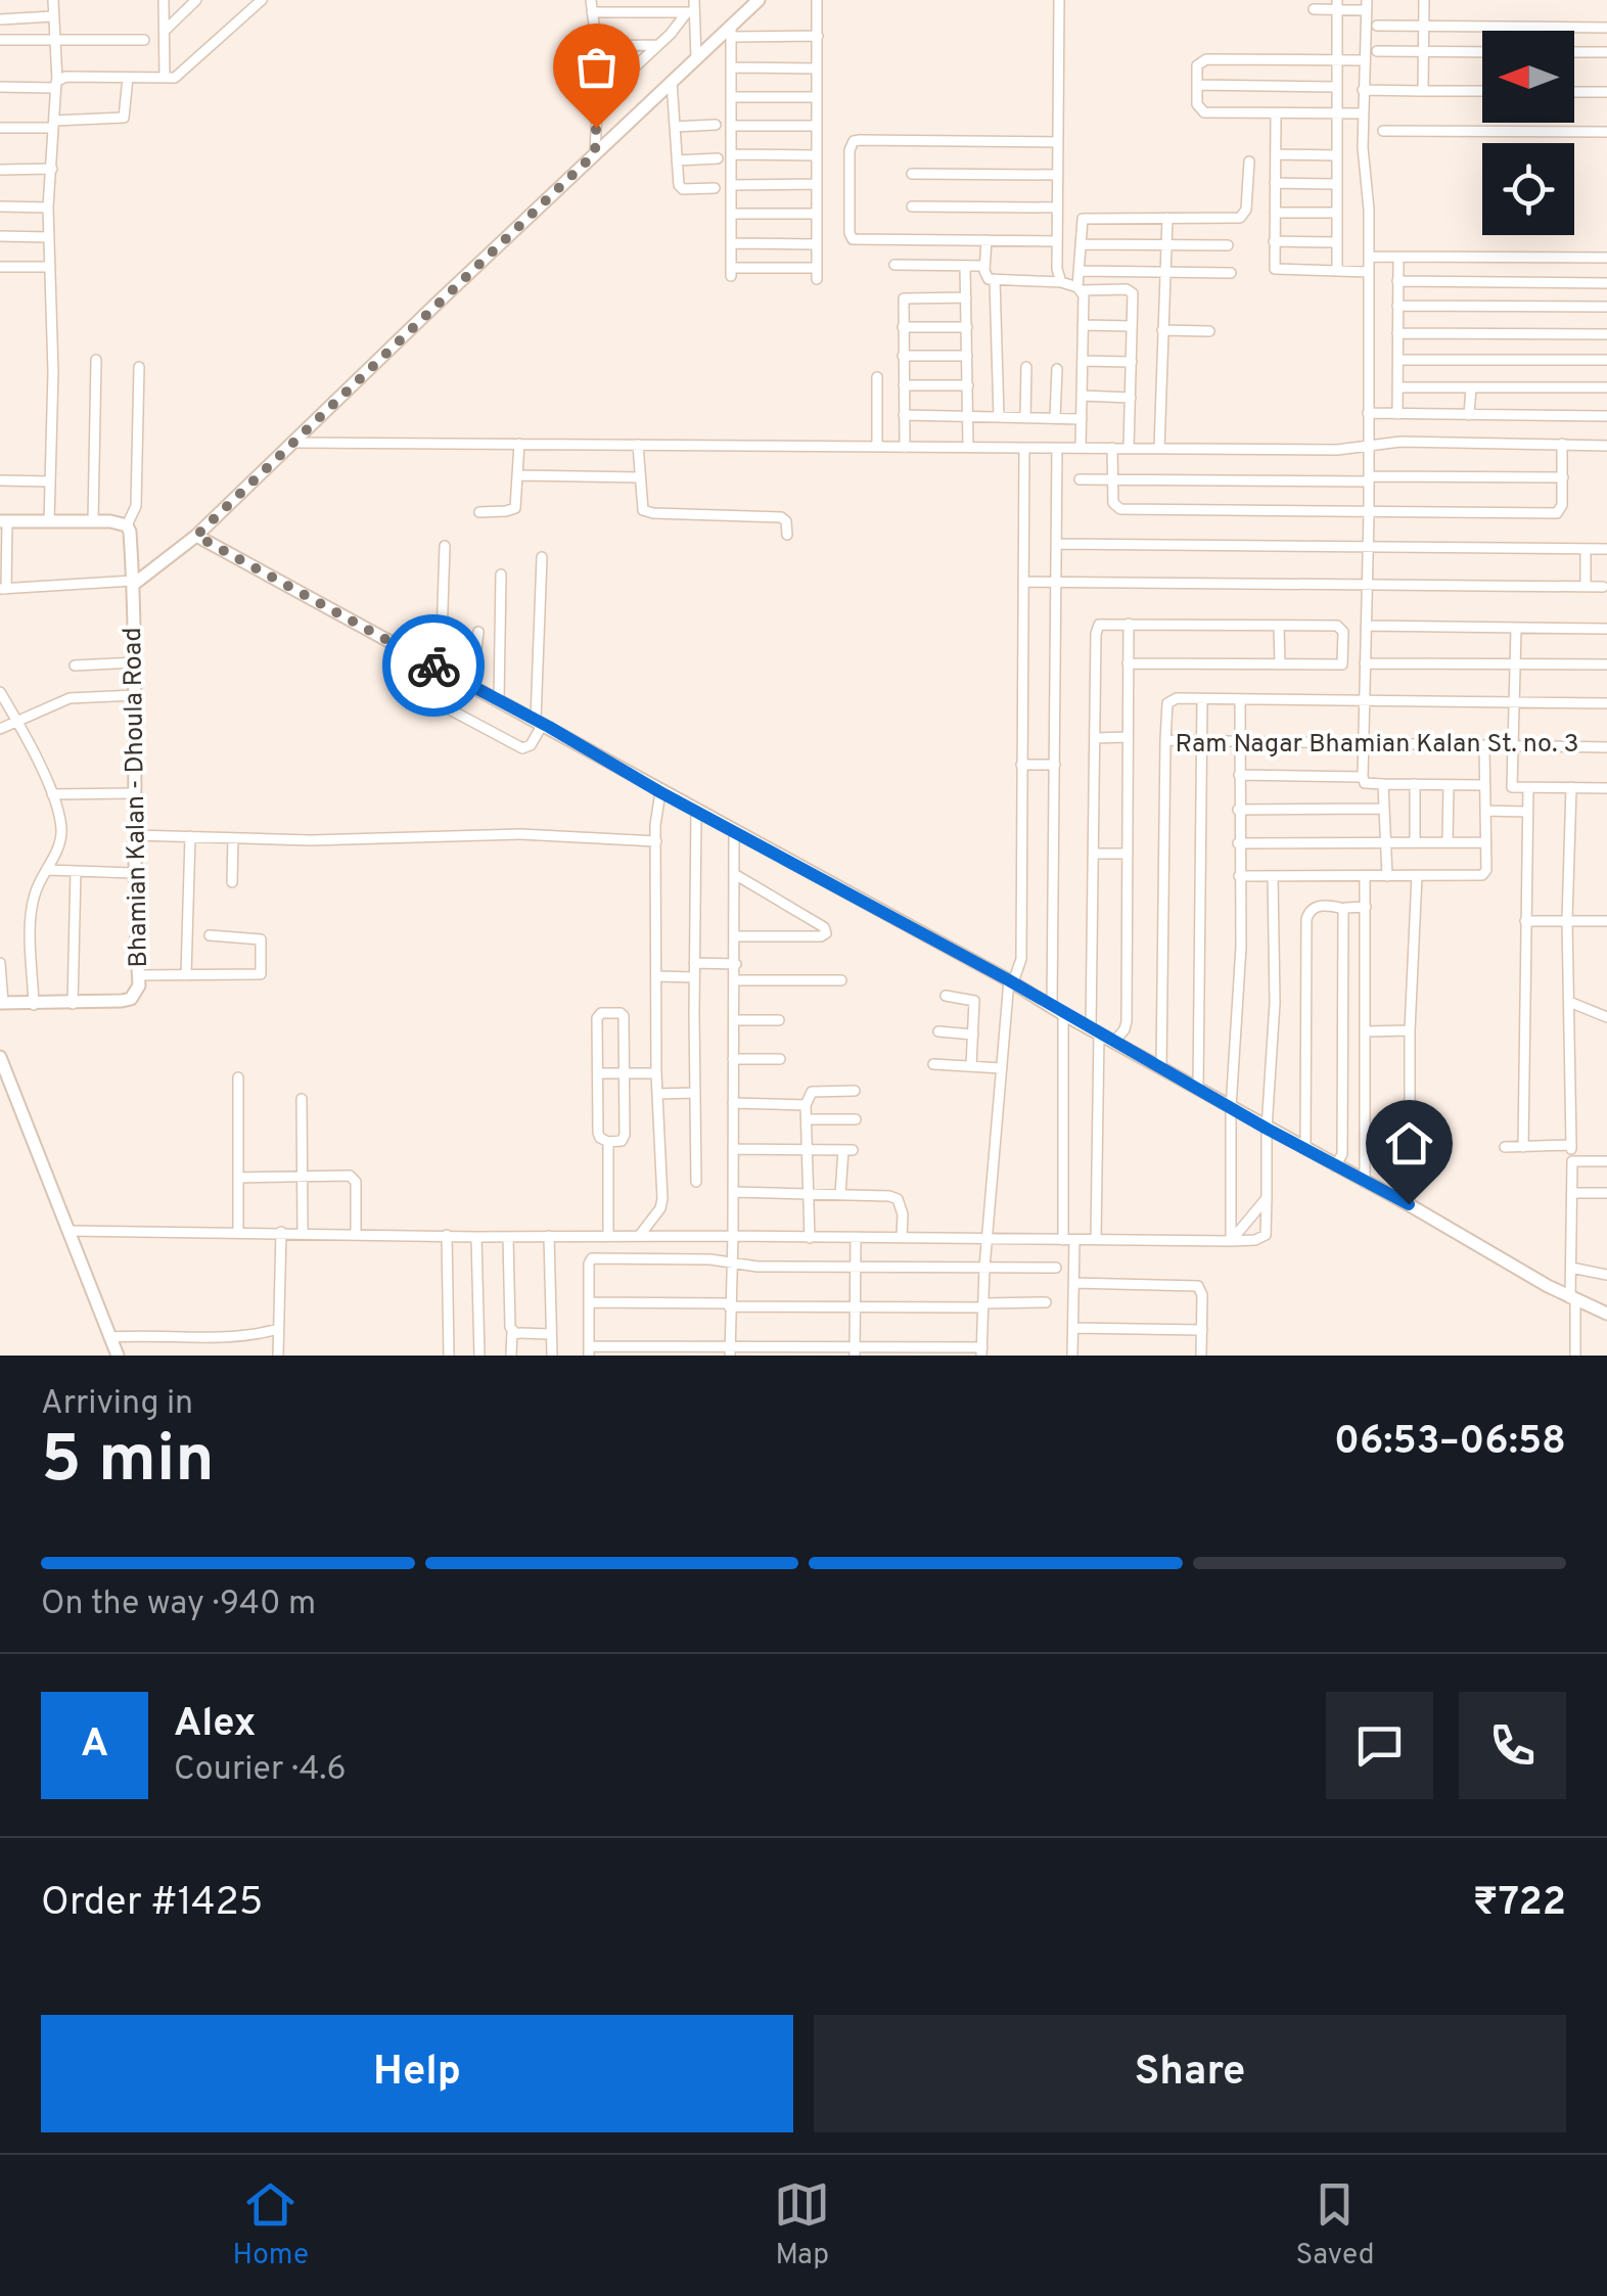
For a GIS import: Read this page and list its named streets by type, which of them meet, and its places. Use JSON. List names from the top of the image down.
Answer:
{
  "streets": {
    "street": ["Ram Nagar Bhamian Kalan St. no. 3", "Bhamian Kalan - Dhoula Road"]
  },
  "north": "left",
  "page": {
    "heading": ["5 min", "Arriving in", "06:53–06:58"],
    "panel": [
      "Alex",
      "Courier · 4.6",
      "Order #1425",
      "₹722"
    ],
    "bar": "On the way · 940 m",
    "round": "A",
    "buttons": ["Help", "Share"],
    "tabs": ["Home", "Map", "Saved"]
  }
}
